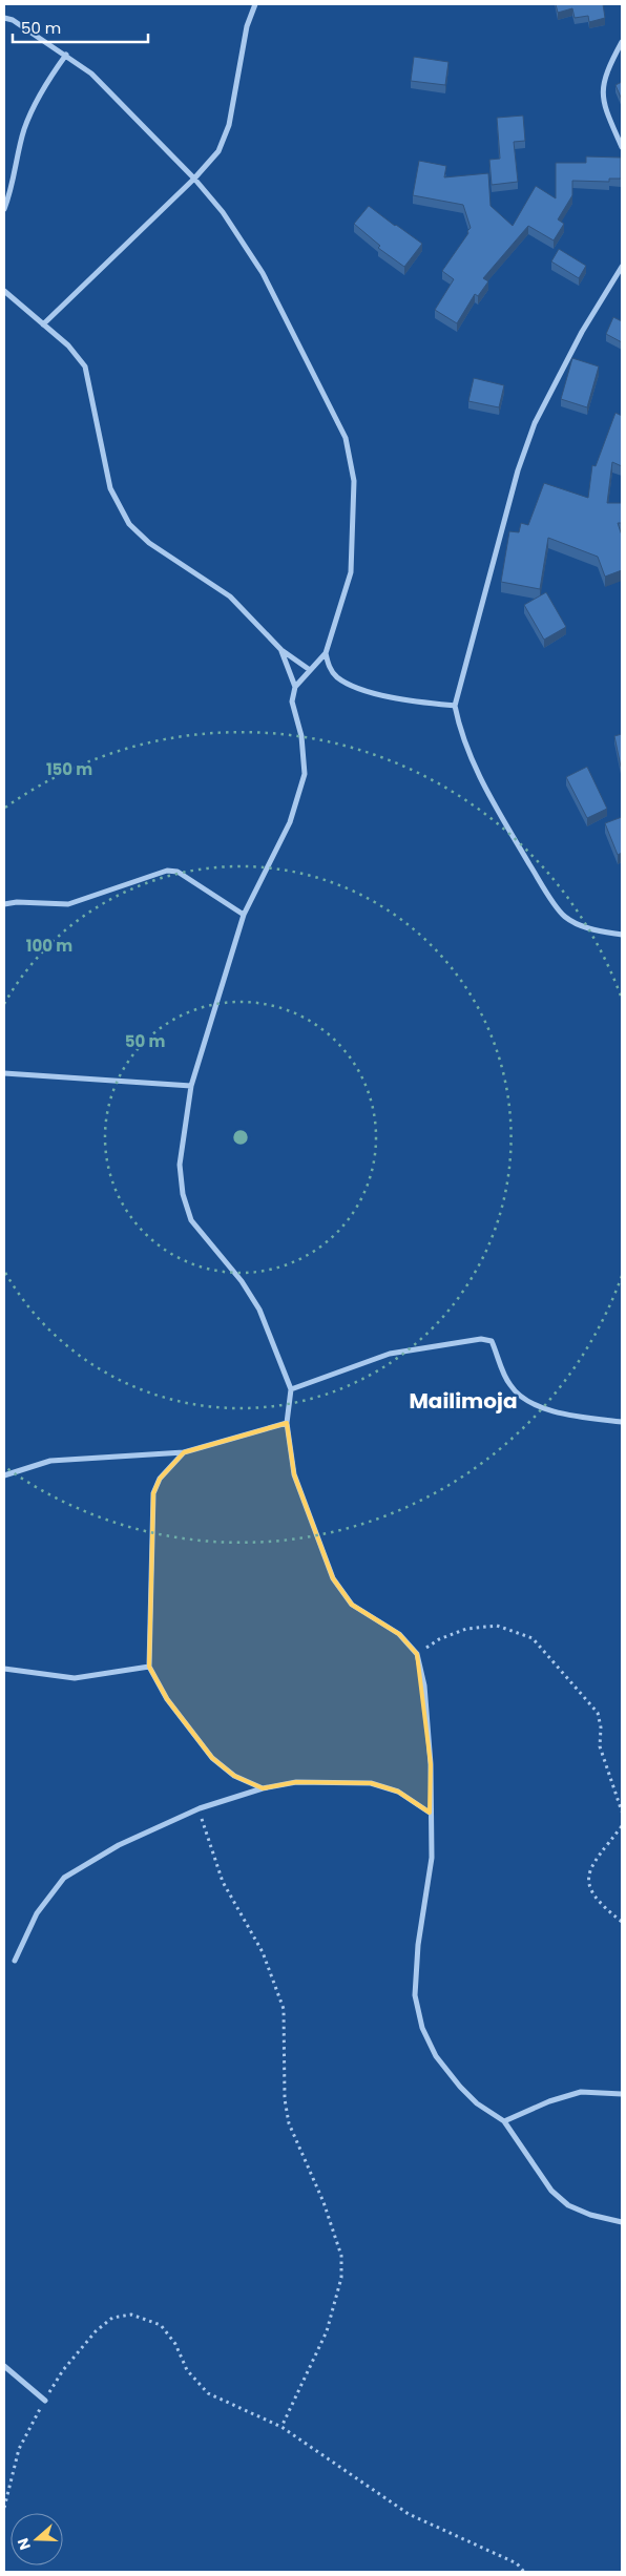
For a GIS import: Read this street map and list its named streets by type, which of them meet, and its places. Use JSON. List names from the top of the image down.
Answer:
{
  "districts": ["Mailimoja"],
  "scale_bar": "50 m",
  "north": "left",
  "rings": ["150 m", "100 m", "50 m"]
}
